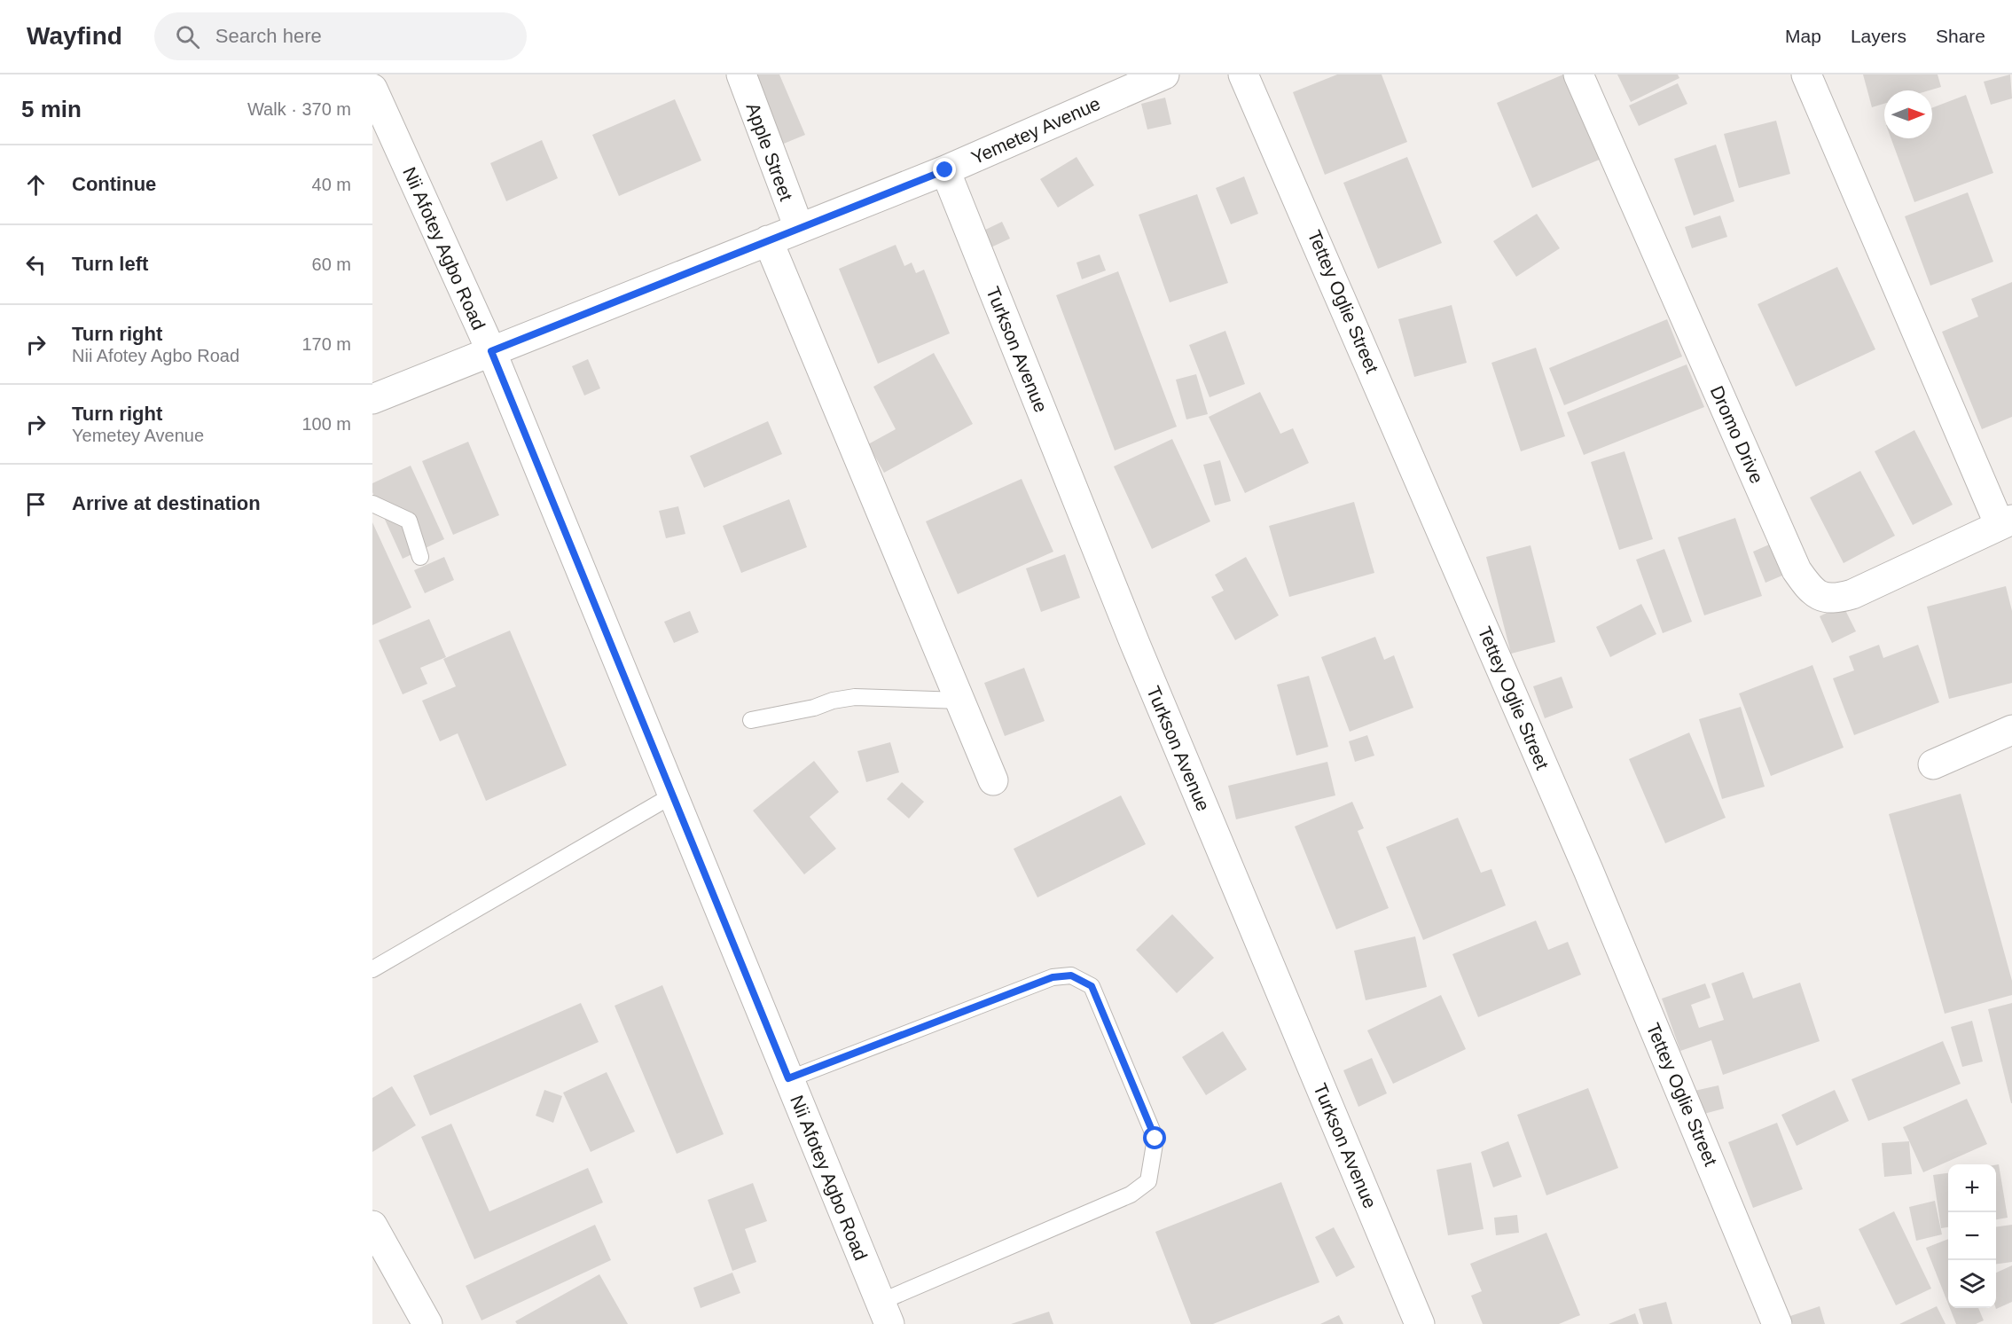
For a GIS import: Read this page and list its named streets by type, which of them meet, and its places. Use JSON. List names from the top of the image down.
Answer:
{
  "streets": {
    "street": [
      "Yemetey Avenue",
      "Apple Street",
      "Nii Afotey Agbo Road",
      "Tettey Oglie Street",
      "Turkson Avenue",
      "Dromo Drive"
    ]
  },
  "crossings": [
    ["Yemetey Avenue", "Apple Street"],
    ["Yemetey Avenue", "Nii Afotey Agbo Road"],
    ["Yemetey Avenue", "Turkson Avenue"]
  ],
  "north": "right",
  "page": {
    "header": "Wayfind",
    "search": "Search here",
    "nav": ["Map", "Layers", "Share"],
    "heading": ["5 min", "Walk · 370 m"],
    "list": [
      ["Continue", "40 m"],
      ["Turn left", "60 m"],
      ["Turn right", "Nii Afotey Agbo Road", "170 m"],
      ["Turn right", "Yemetey Avenue", "100 m"],
      "Arrive at destination"
    ],
    "map_buttons": ["+", "−"]
  }
}
